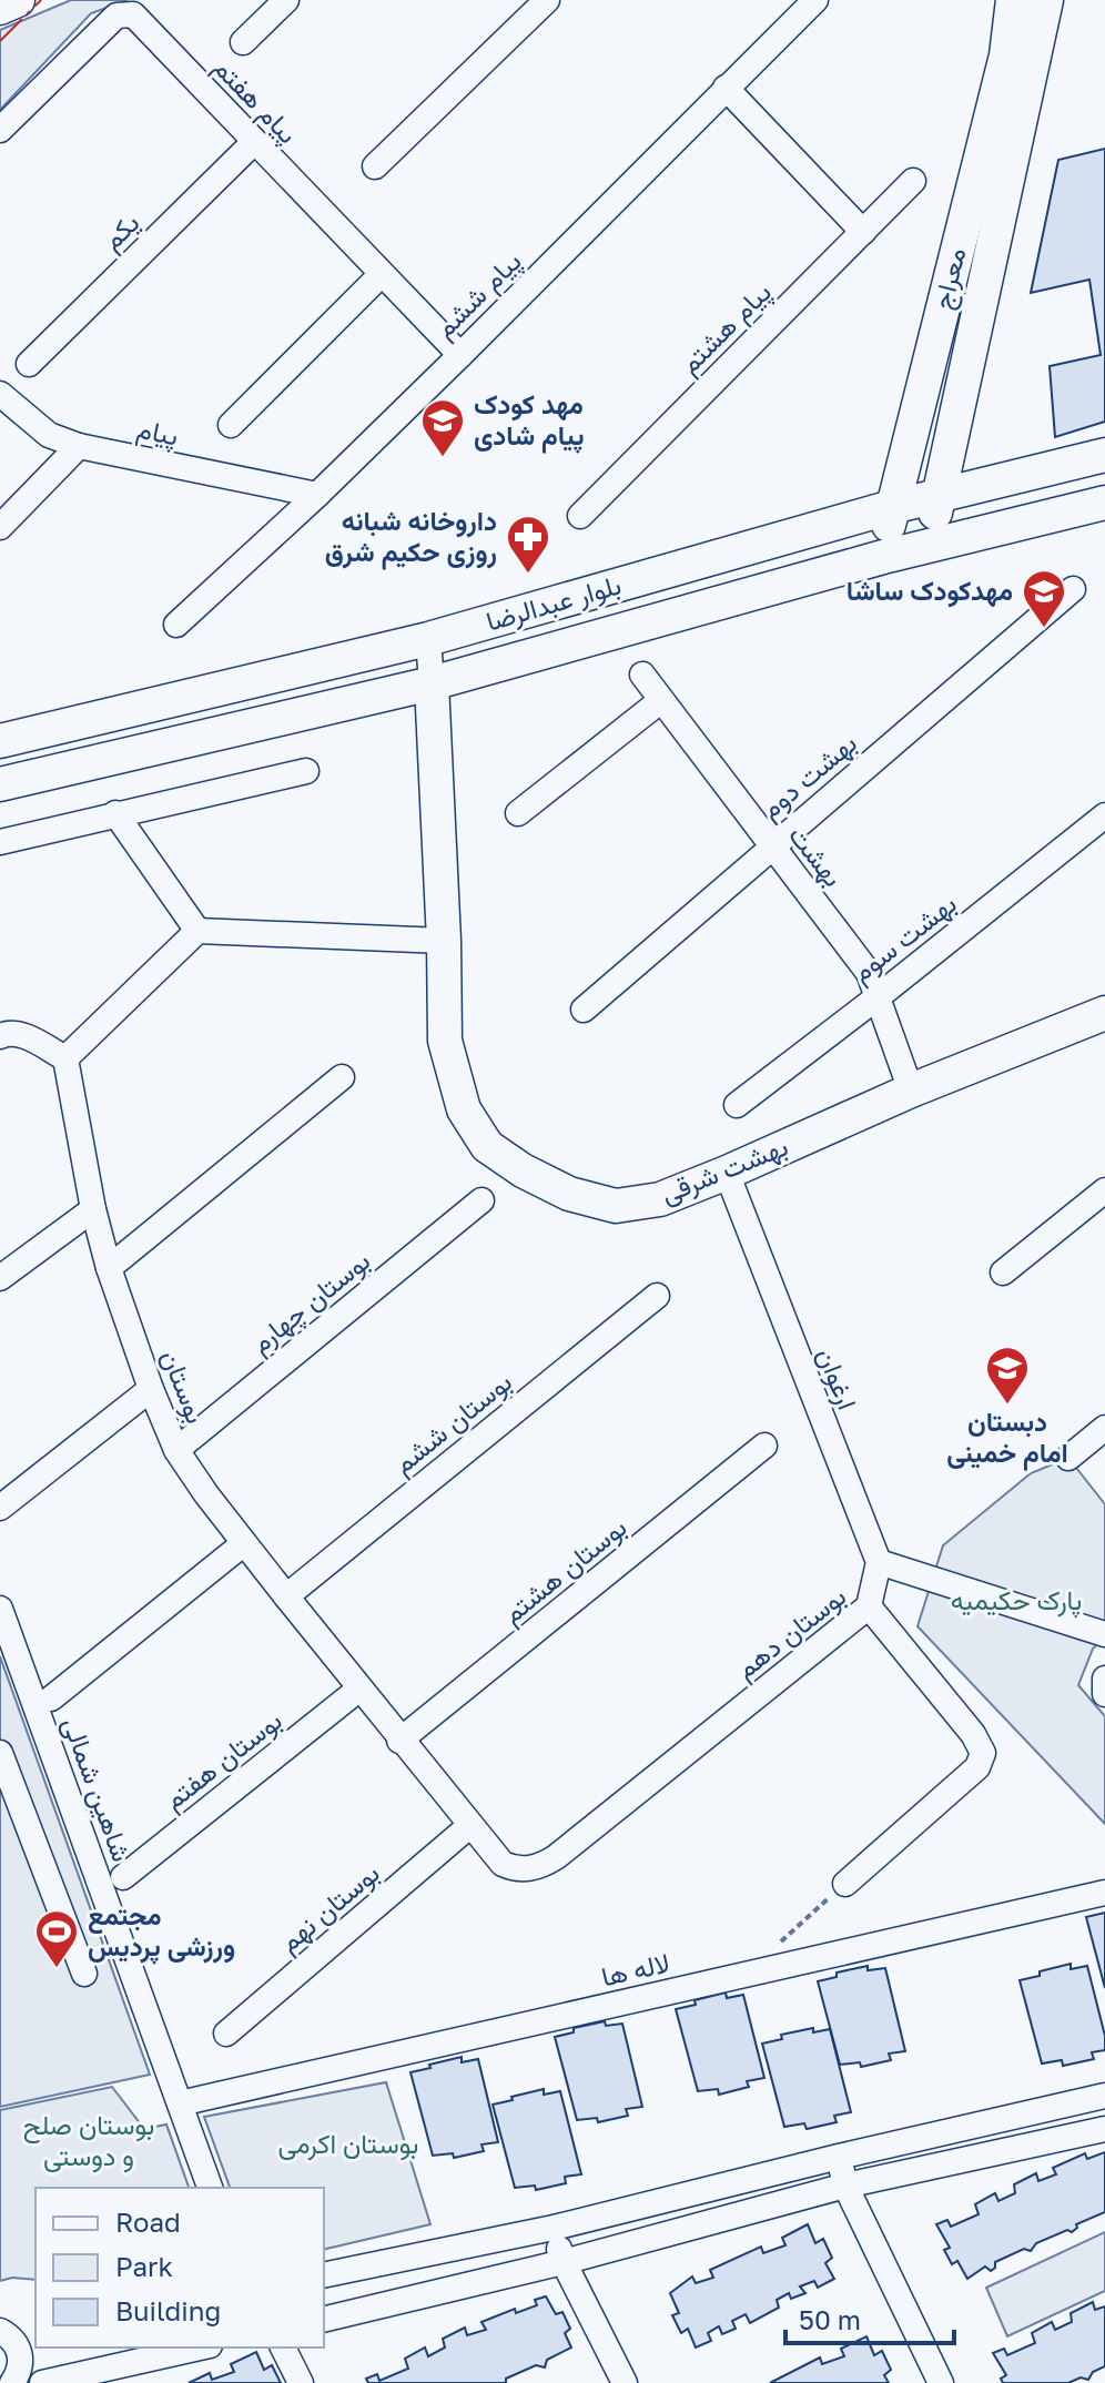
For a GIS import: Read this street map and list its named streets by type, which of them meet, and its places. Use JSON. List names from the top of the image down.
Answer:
{
  "streets": {
    "main road": ["معراج", "بلوار عبدالرضا", "بهشت شرقی"],
    "street": [
      "پیام هفتم",
      "یکم",
      "پیام ششم",
      "پیام هشتم",
      "پیام",
      "بهشت دوم",
      "بهشت",
      "بهشت سوم",
      "بوستان چهارم",
      "ارغوان",
      "بوستان",
      "بوستان ششم",
      "بوستان هشتم",
      "بوستان دهم",
      "بوستان هفتم",
      "شاهین شمالی",
      "بوستان نهم",
      "لاله ها"
    ]
  },
  "crossings": [
    ["پیام هفتم", "یکم"],
    ["پیام هفتم", "پیام ششم"],
    ["معراج", "بلوار عبدالرضا"],
    ["پیام ششم", "پیام"],
    ["بلوار عبدالرضا", "بهشت شرقی"],
    ["بهشت دوم", "بهشت"],
    ["بهشت", "بهشت سوم"],
    ["بهشت", "بهشت شرقی"],
    ["بهشت شرقی", "ارغوان"],
    ["بوستان چهارم", "بوستان"],
    ["بوستان", "بوستان ششم"],
    ["بوستان", "بوستان هشتم"],
    ["بوستان", "بوستان دهم"],
    ["بوستان", "بوستان هفتم"],
    ["بوستان", "بوستان نهم"],
    ["بوستان دهم", "بوستان نهم"],
    ["شاهین شمالی", "لاله ها"]
  ],
  "parks": ["پارک حکیمیه", "بوستان صلح و دوستی", "بوستان اکرمی"],
  "places": {
    "school or university": ["مهد کودک پیام شادی", "مهدکودک ساشا", "دبستان امام خمینی"],
    "pharmacy": ["داروخانه شبانه روزی حکیم شرق"],
    "sports": ["مجتمع ورزشی پردیس"]
  },
  "legend": ["Road", "Park", "Building"],
  "scale_bar": "50 m"
}
